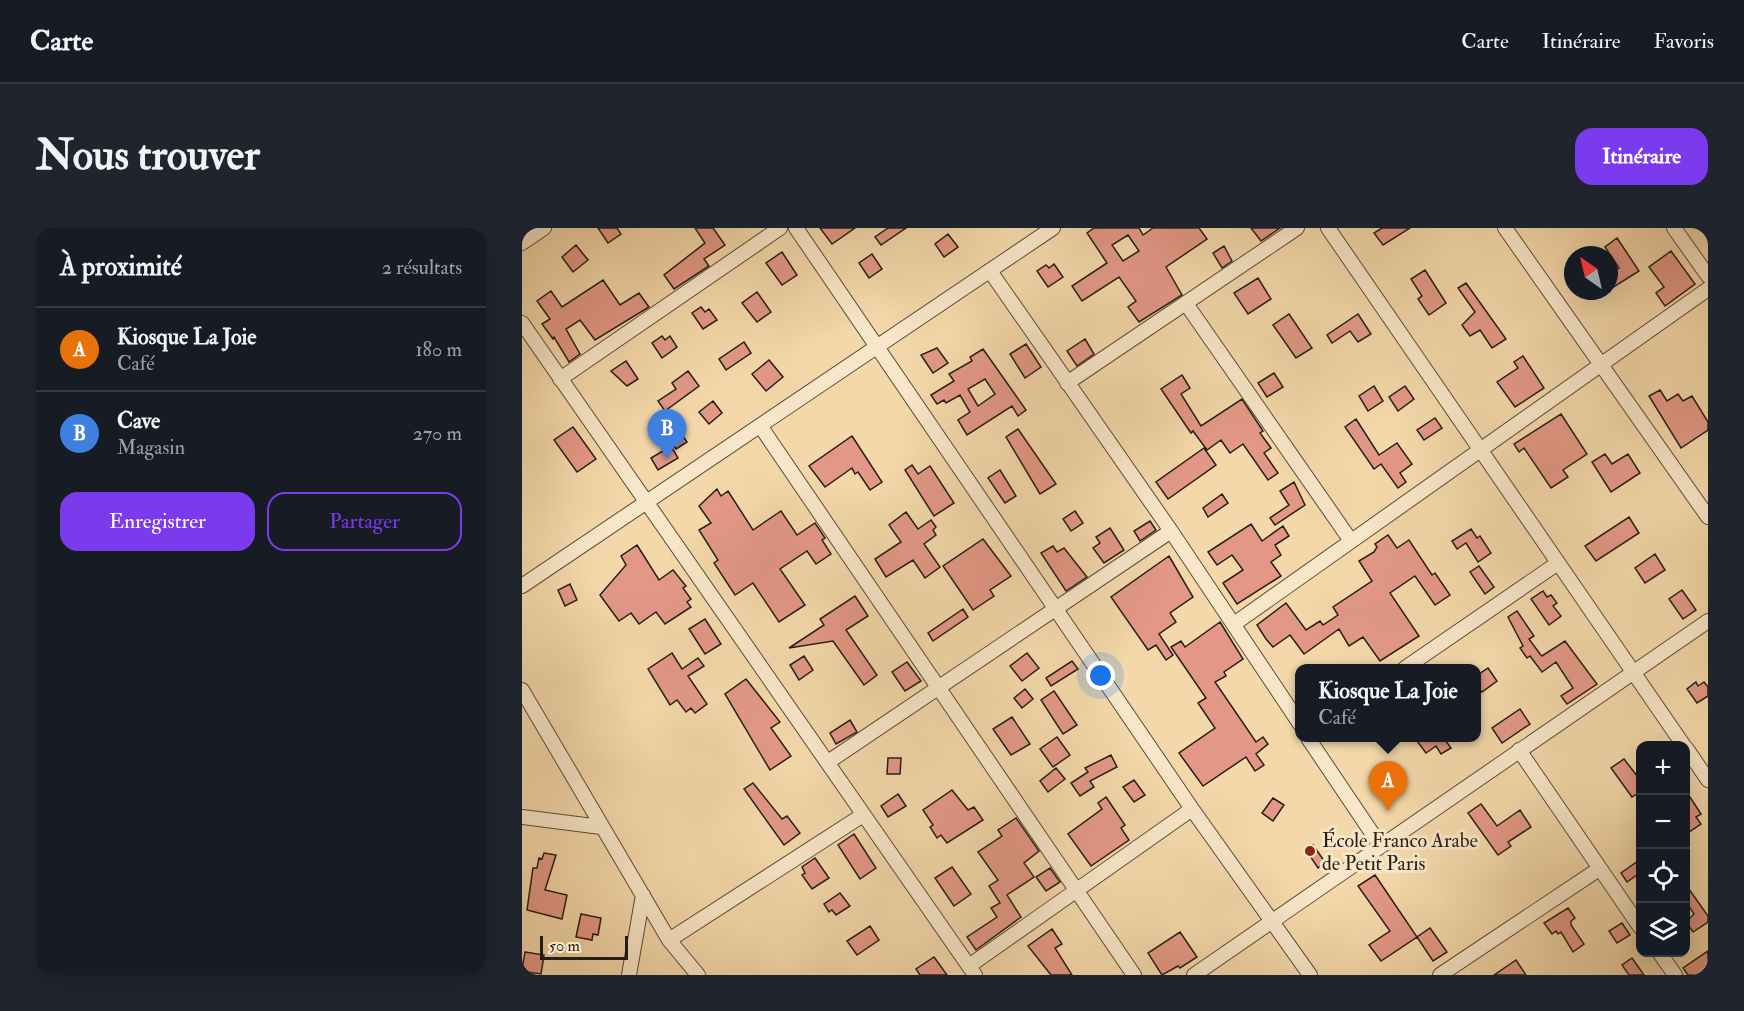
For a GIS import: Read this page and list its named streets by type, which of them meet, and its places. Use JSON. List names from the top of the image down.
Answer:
{
  "places": ["École Franco Arabe de Petit Paris"],
  "scale_bar": "50 m",
  "north": "top left",
  "page": {
    "header": "Carte",
    "nav": ["Carte", "Itinéraire", "Favoris"],
    "buttons": [
      "Itinéraire",
      ["Enregistrer", "Partager"]
    ],
    "title": "Nous trouver",
    "heading": ["À proximité", "2 résultats"],
    "list": [
      {
        "mark": "A",
        "name": "Kiosque La Joie",
        "note": "Café",
        "value": "180 m"
      },
      {
        "mark": "B",
        "name": "Cave",
        "note": "Magasin",
        "value": "270 m"
      }
    ],
    "pins": ["B", "A"],
    "popup": ["Kiosque La Joie", "Café"],
    "map_buttons": ["+", "−"],
    "scale": "50 m"
  }
}
